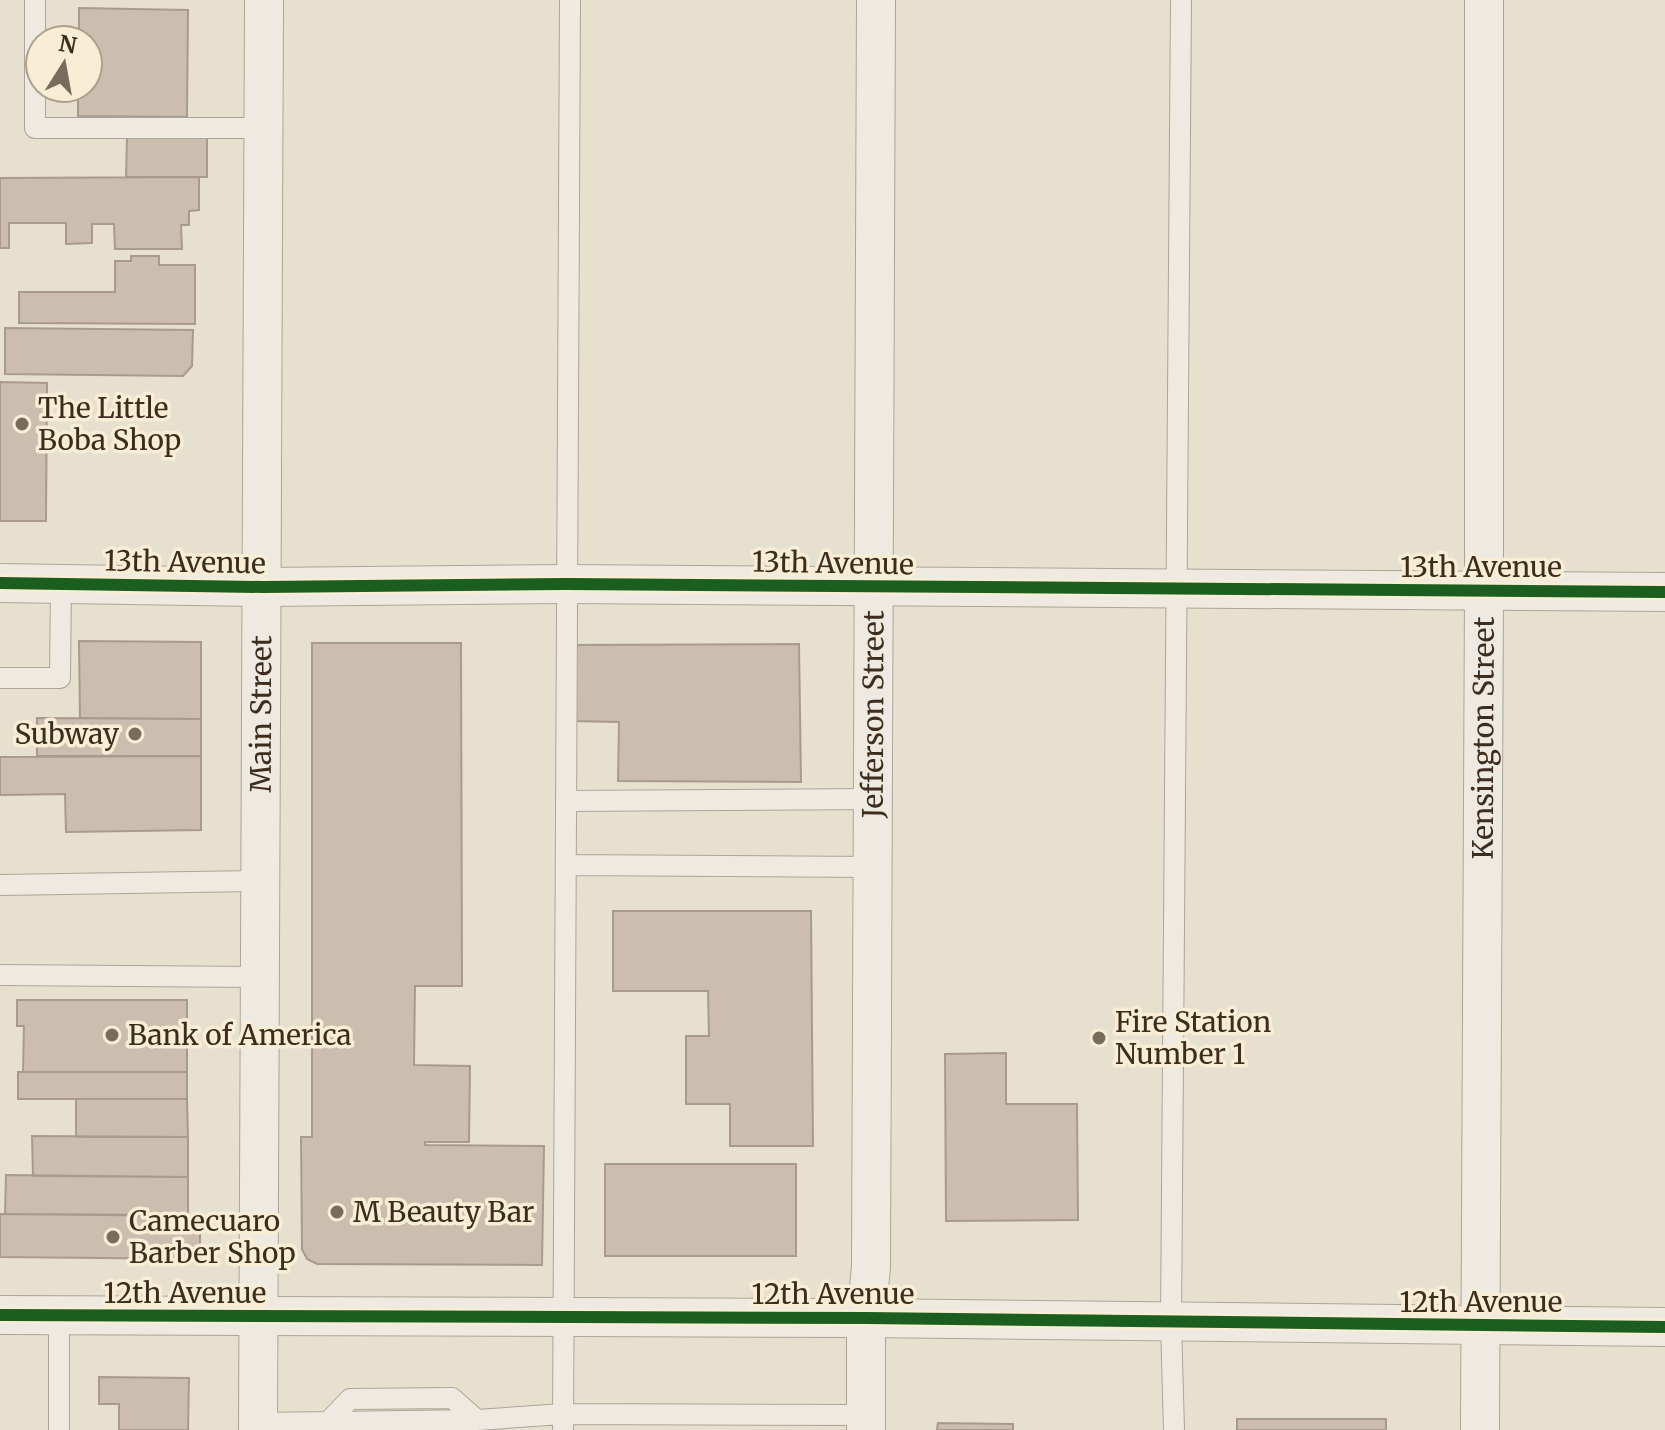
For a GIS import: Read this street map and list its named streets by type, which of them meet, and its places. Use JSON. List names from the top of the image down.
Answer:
{
  "streets": {
    "street": [
      "13th Avenue",
      "Main Street",
      "Jefferson Street",
      "Kensington Street",
      "12th Avenue"
    ]
  },
  "crossings": [
    ["13th Avenue", "Main Street"],
    ["13th Avenue", "Jefferson Street"],
    ["13th Avenue", "Kensington Street"],
    ["Main Street", "12th Avenue"],
    ["Jefferson Street", "12th Avenue"],
    ["Kensington Street", "12th Avenue"]
  ],
  "places": [
    "The Little Boba Shop",
    "Subway",
    "Bank of America",
    "Fire Station Number 1",
    "M Beauty Bar",
    "Camecuaro Barber Shop"
  ],
  "north": "top"
}
